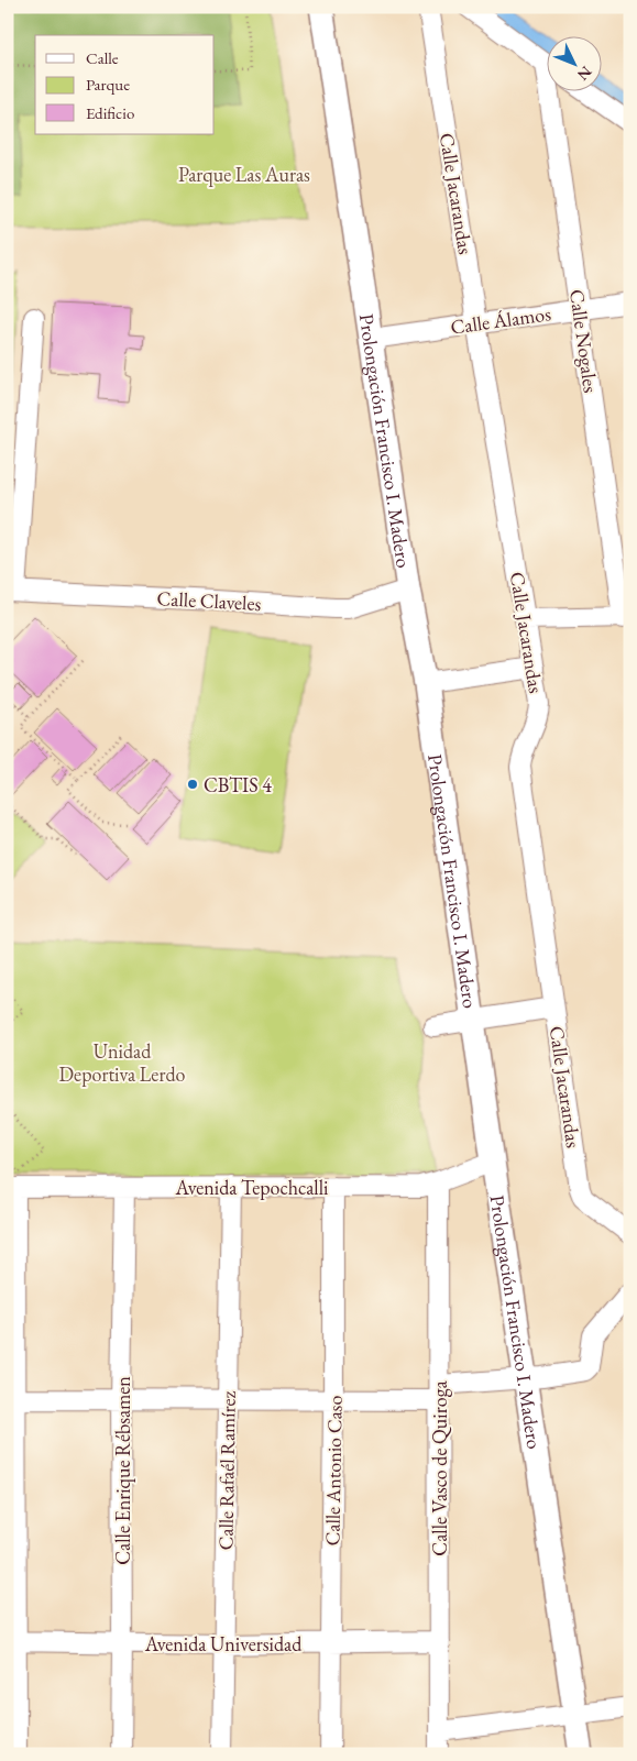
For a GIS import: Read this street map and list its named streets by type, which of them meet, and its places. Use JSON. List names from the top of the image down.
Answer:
{
  "streets": {
    "main road": ["Prolongación Francisco I. Madero"],
    "street": [
      "Calle Jacarandas",
      "Calle Álamos",
      "Calle Nogales",
      "Calle Claveles",
      "Avenida Tepochcalli",
      "Calle Vasco de Quiroga",
      "Calle Enrique Rébsamen",
      "Calle Rafaél Ramírez",
      "Calle Antonio Caso",
      "Avenida Universidad"
    ]
  },
  "crossings": [
    ["Calle Jacarandas", "Calle Álamos"],
    ["Calle Álamos", "Calle Nogales"],
    ["Calle Álamos", "Prolongación Francisco I. Madero"],
    ["Prolongación Francisco I. Madero", "Calle Claveles"],
    ["Prolongación Francisco I. Madero", "Avenida Tepochcalli"],
    ["Avenida Tepochcalli", "Calle Vasco de Quiroga"],
    ["Avenida Tepochcalli", "Calle Enrique Rébsamen"],
    ["Avenida Tepochcalli", "Calle Rafaél Ramírez"],
    ["Avenida Tepochcalli", "Calle Antonio Caso"],
    ["Calle Vasco de Quiroga", "Avenida Universidad"],
    ["Calle Enrique Rébsamen", "Avenida Universidad"],
    ["Calle Rafaél Ramírez", "Avenida Universidad"],
    ["Calle Antonio Caso", "Avenida Universidad"]
  ],
  "parks": ["Parque Las Auras", "Unidad Deportiva Lerdo"],
  "places": ["CBTIS 4"],
  "legend": ["Calle", "Parque", "Edificio"],
  "north": "bottom right"
}
